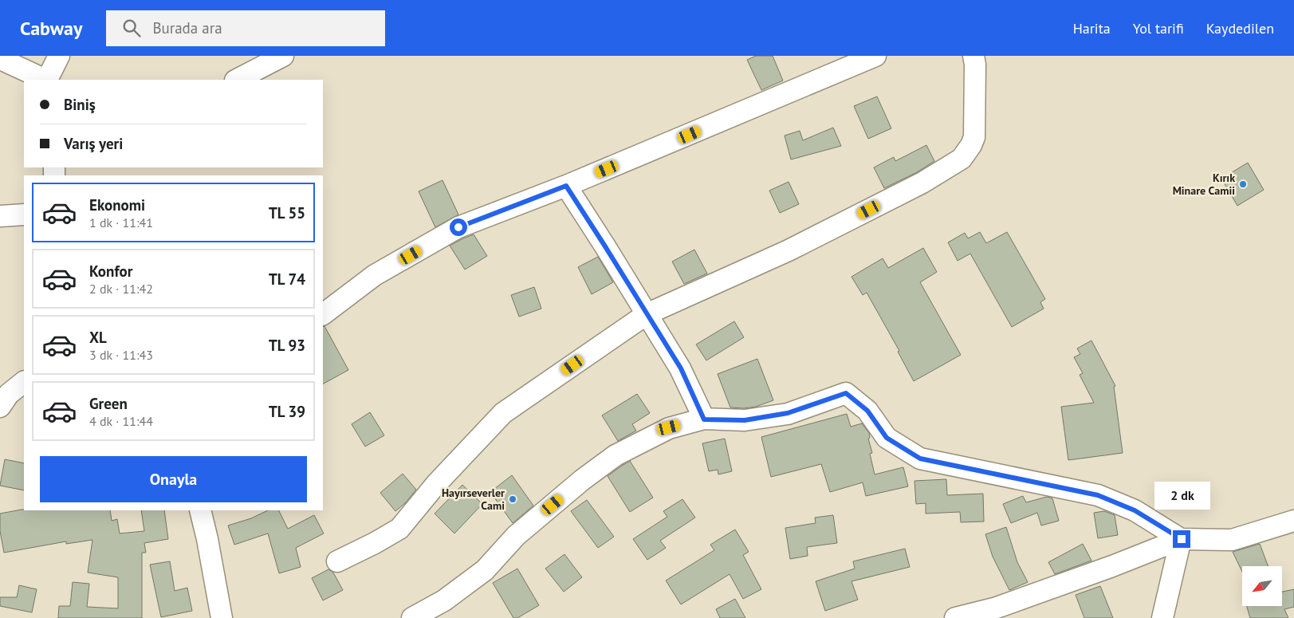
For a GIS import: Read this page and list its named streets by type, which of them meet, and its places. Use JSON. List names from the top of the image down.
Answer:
{
  "places": ["Kırık Minare Camii", "Hayırseverler Cami"],
  "north": "bottom left",
  "page": {
    "header": "Cabway",
    "search": "Burada ara",
    "nav": ["Harita", "Yol tarifi", "Kaydedilen"],
    "banner": ["Biniş", "Varış yeri"],
    "list": [
      {
        "name": "Ekonomi",
        "note": "1 dk · 11:41",
        "value": "TL 55"
      },
      {
        "name": "Konfor",
        "note": "2 dk · 11:42",
        "value": "TL 74"
      },
      {
        "name": "XL",
        "note": "3 dk · 11:43",
        "value": "TL 93"
      },
      {
        "name": "Green",
        "note": "4 dk · 11:44",
        "value": "TL 39"
      }
    ],
    "buttons": "Onayla",
    "bubble": "2 dk"
  }
}
